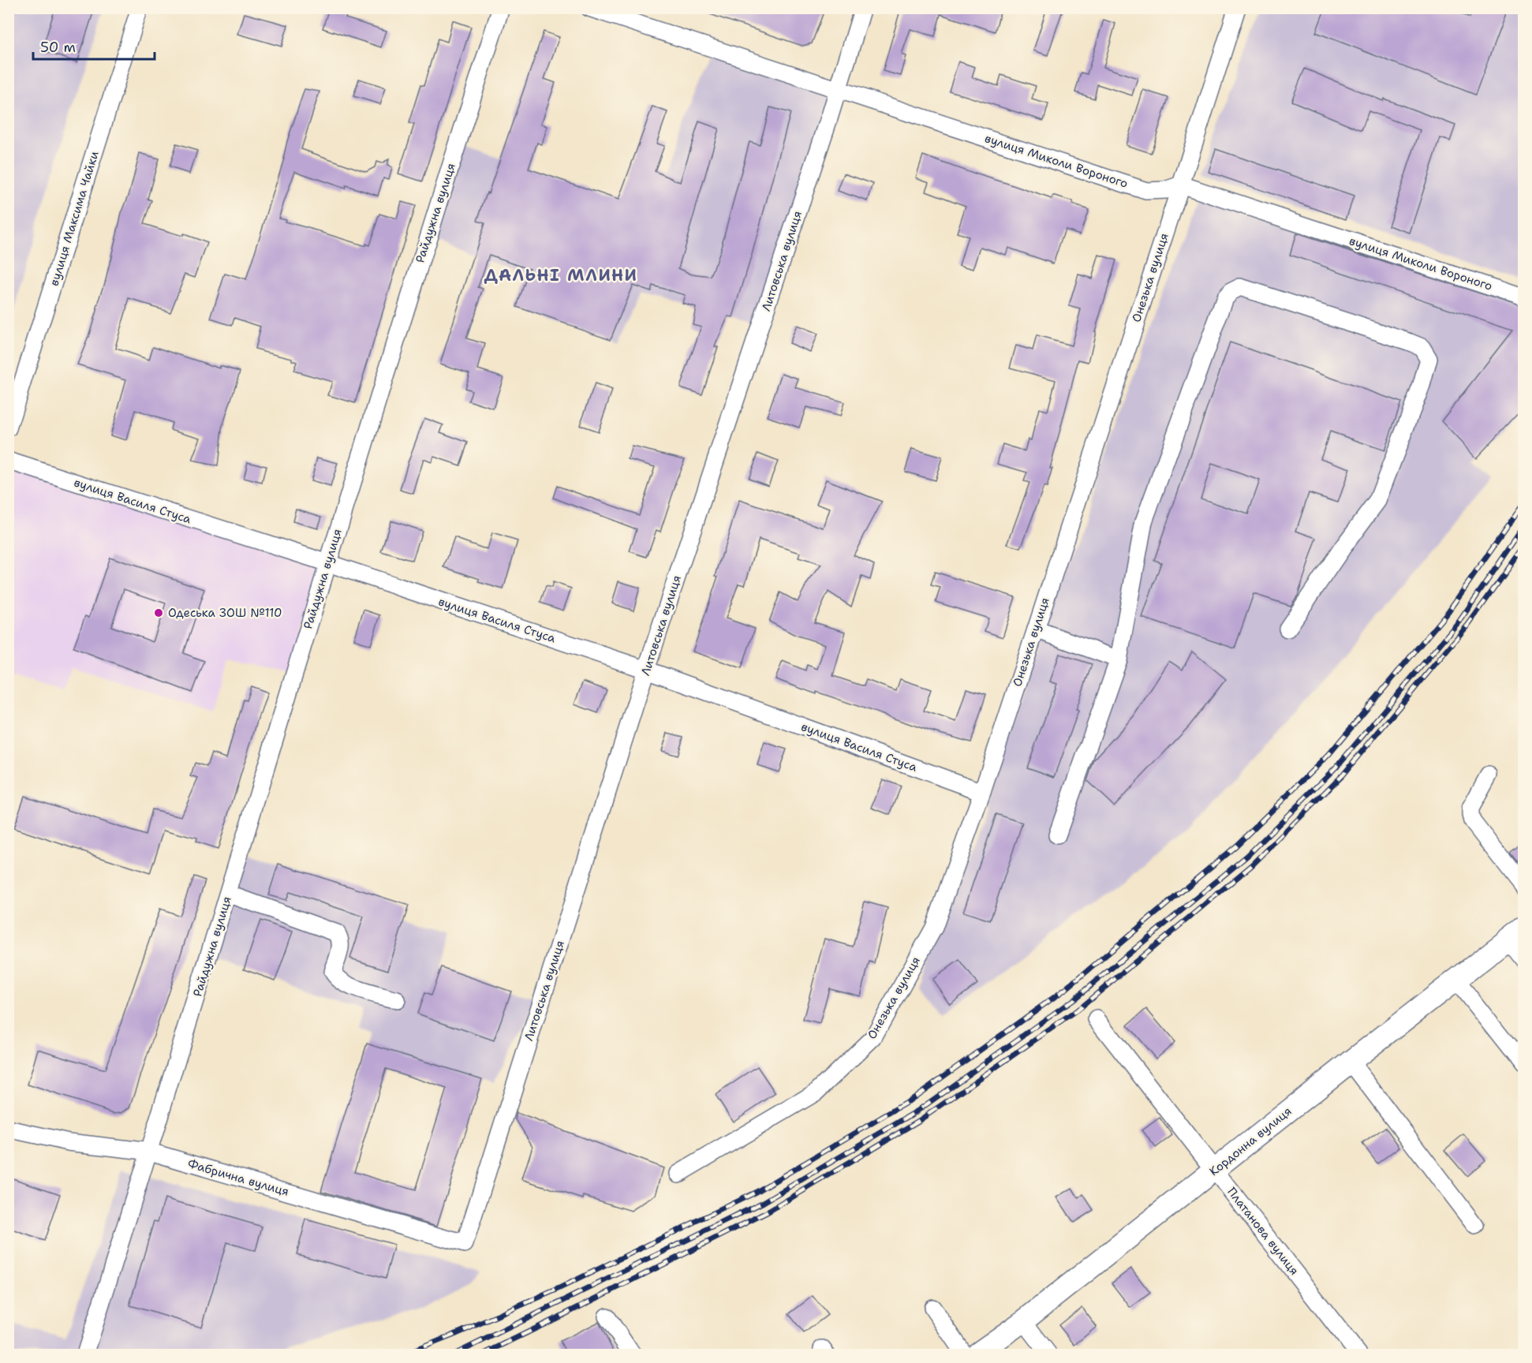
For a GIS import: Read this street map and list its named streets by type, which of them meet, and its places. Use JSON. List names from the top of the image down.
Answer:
{
  "streets": {
    "main road": ["Кордонна вулиця"],
    "street": [
      "вулиця Миколи Вороного",
      "Райдужна вулиця",
      "вулиця Максима Чайки",
      "Литовська вулиця",
      "Онезька вулиця",
      "вулиця Василя Стуса",
      "Фабрична вулиця",
      "Платанова вулиця"
    ]
  },
  "crossings": [
    ["вулиця Миколи Вороного", "Литовська вулиця"],
    ["вулиця Миколи Вороного", "Онезька вулиця"],
    ["Райдужна вулиця", "вулиця Василя Стуса"],
    ["Райдужна вулиця", "Фабрична вулиця"],
    ["Литовська вулиця", "вулиця Василя Стуса"],
    ["Литовська вулиця", "Фабрична вулиця"],
    ["Онезька вулиця", "вулиця Василя Стуса"],
    ["Кордонна вулиця", "Платанова вулиця"]
  ],
  "districts": ["ДАЛЬНІ МЛИНИ"],
  "places": ["Одеська ЗОШ №110"],
  "scale_bar": "50 m"
}
